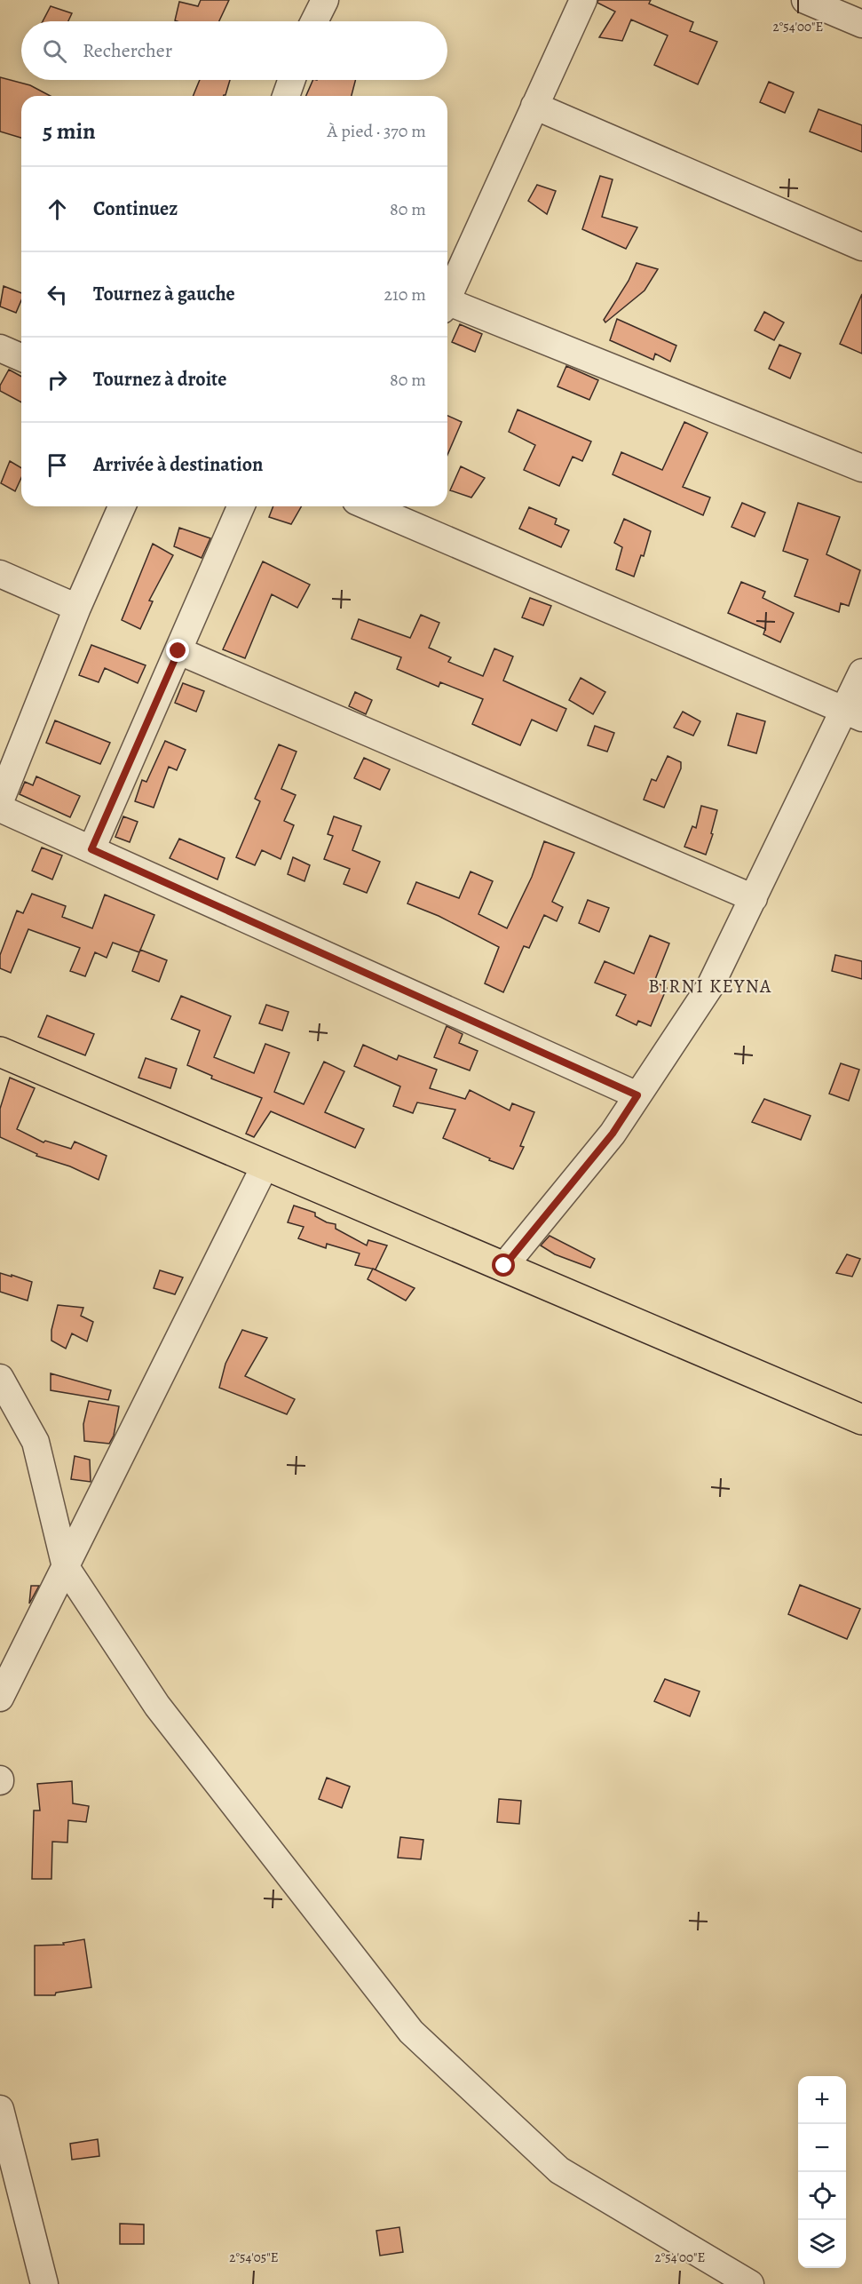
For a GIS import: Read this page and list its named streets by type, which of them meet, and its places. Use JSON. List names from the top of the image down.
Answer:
{
  "districts": ["BIRNI KEYNA"],
  "page": {
    "search": "Rechercher",
    "heading": ["5 min", "À pied · 370 m"],
    "list": [
      ["Continuez", "80 m"],
      ["Tournez à gauche", "210 m"],
      ["Tournez à droite", "80 m"],
      "Arrivée à destination"
    ],
    "map_buttons": ["+", "−"]
  },
  "coordinates": ["2°54'00\"E", "2°54'05\"E"]
}
